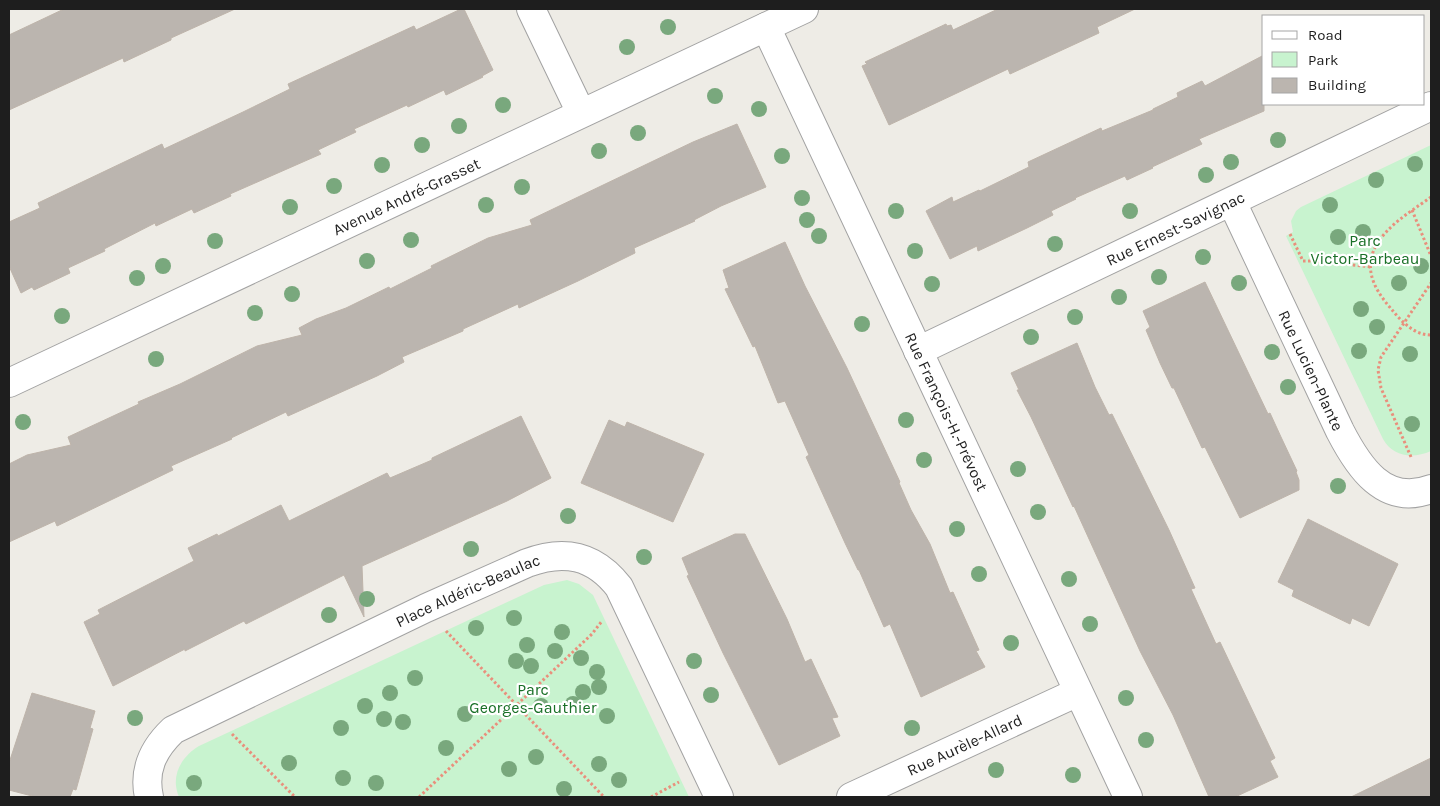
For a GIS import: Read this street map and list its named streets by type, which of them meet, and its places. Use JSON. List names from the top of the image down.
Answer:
{
  "streets": {
    "street": [
      "Avenue André-Grasset",
      "Rue Ernest-Savignac",
      "Rue Lucien-Plante",
      "Rue François-H.-Prévost",
      "Place Aldéric-Beaulac",
      "Rue Aurèle-Allard"
    ]
  },
  "crossings": [
    ["Avenue André-Grasset", "Rue François-H.-Prévost"],
    ["Rue Ernest-Savignac", "Rue Lucien-Plante"],
    ["Rue Ernest-Savignac", "Rue François-H.-Prévost"],
    ["Rue François-H.-Prévost", "Rue Aurèle-Allard"]
  ],
  "parks": ["Parc Victor-Barbeau", "Parc Georges-Gauthier"],
  "legend": ["Road", "Park", "Building"]
}
